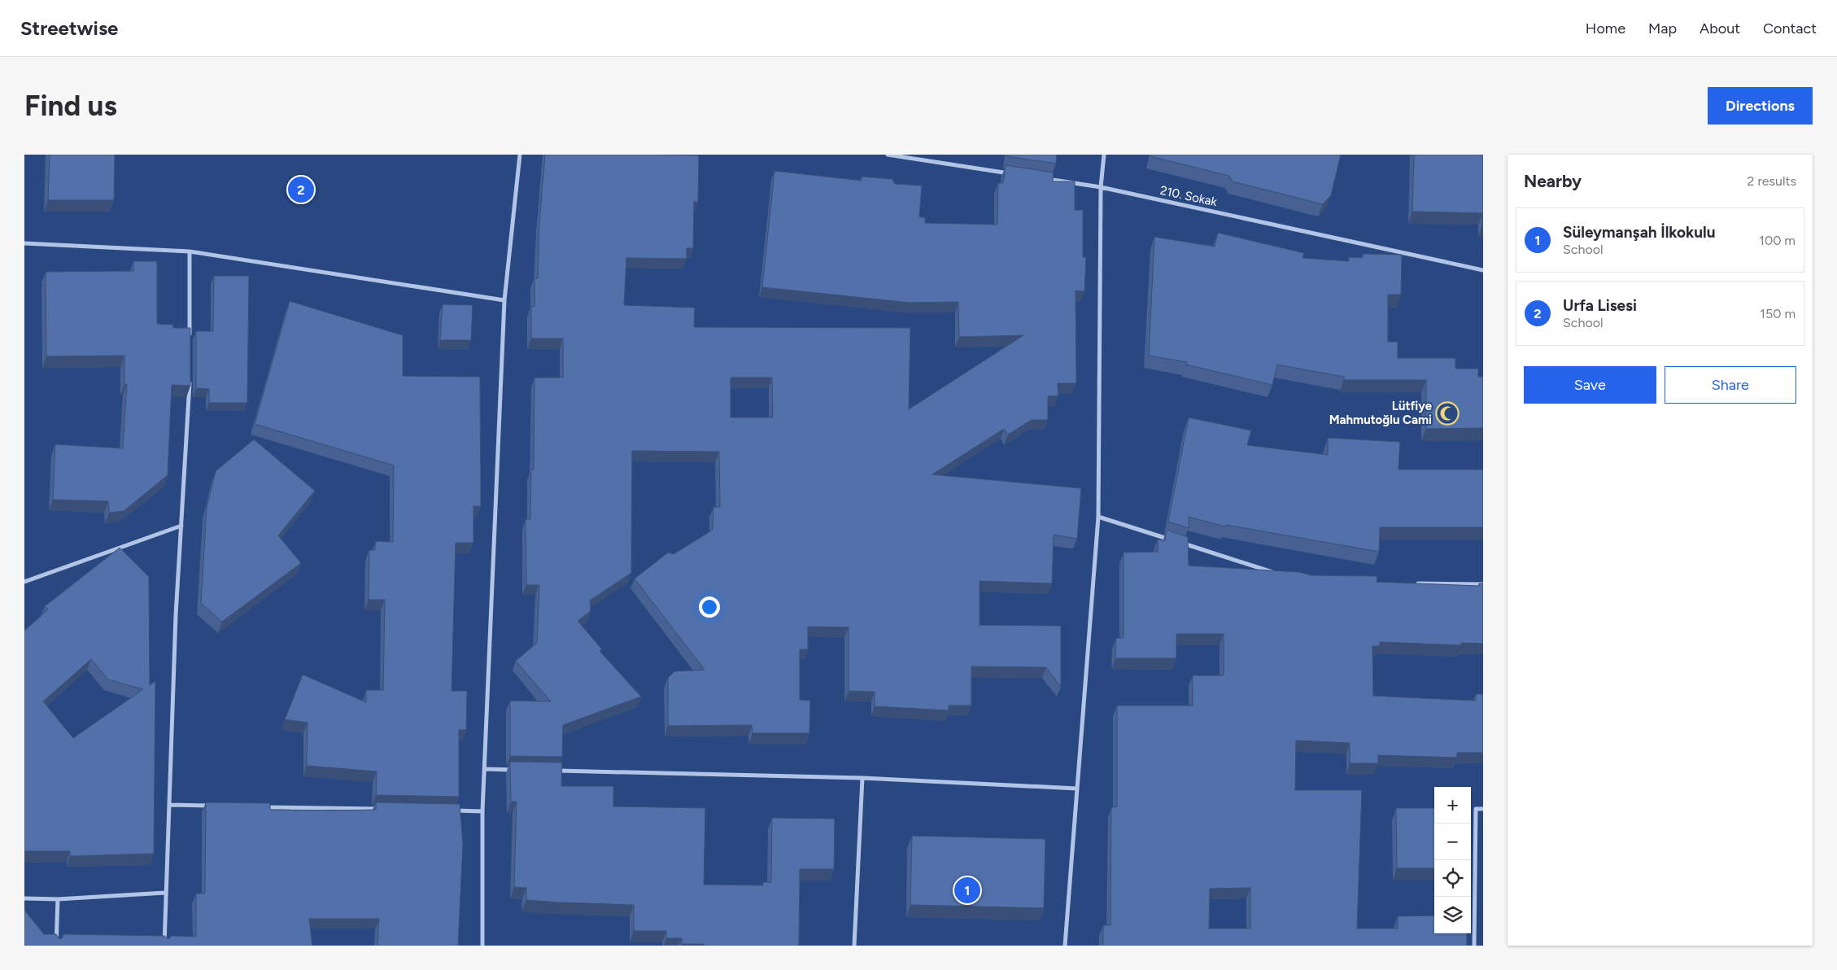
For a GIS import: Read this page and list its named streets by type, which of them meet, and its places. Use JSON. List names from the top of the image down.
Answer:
{
  "streets": {
    "street": ["210. Sokak"]
  },
  "places": {
    "mosque": ["Lütfiye Mahmutoğlu Cami"]
  },
  "page": {
    "header": "Streetwise",
    "nav": [
      "Home",
      "Map",
      "About",
      "Contact"
    ],
    "buttons": [
      "Directions",
      ["Save", "Share"]
    ],
    "title": "Find us",
    "heading": ["Nearby", "2 results"],
    "pins": ["2", "1"],
    "list": [
      {
        "mark": "1",
        "name": "Süleymanşah İlkokulu",
        "note": "School",
        "value": "100 m"
      },
      {
        "mark": "2",
        "name": "Urfa Lisesi",
        "note": "School",
        "value": "150 m"
      }
    ],
    "map_buttons": ["+", "−"]
  }
}
